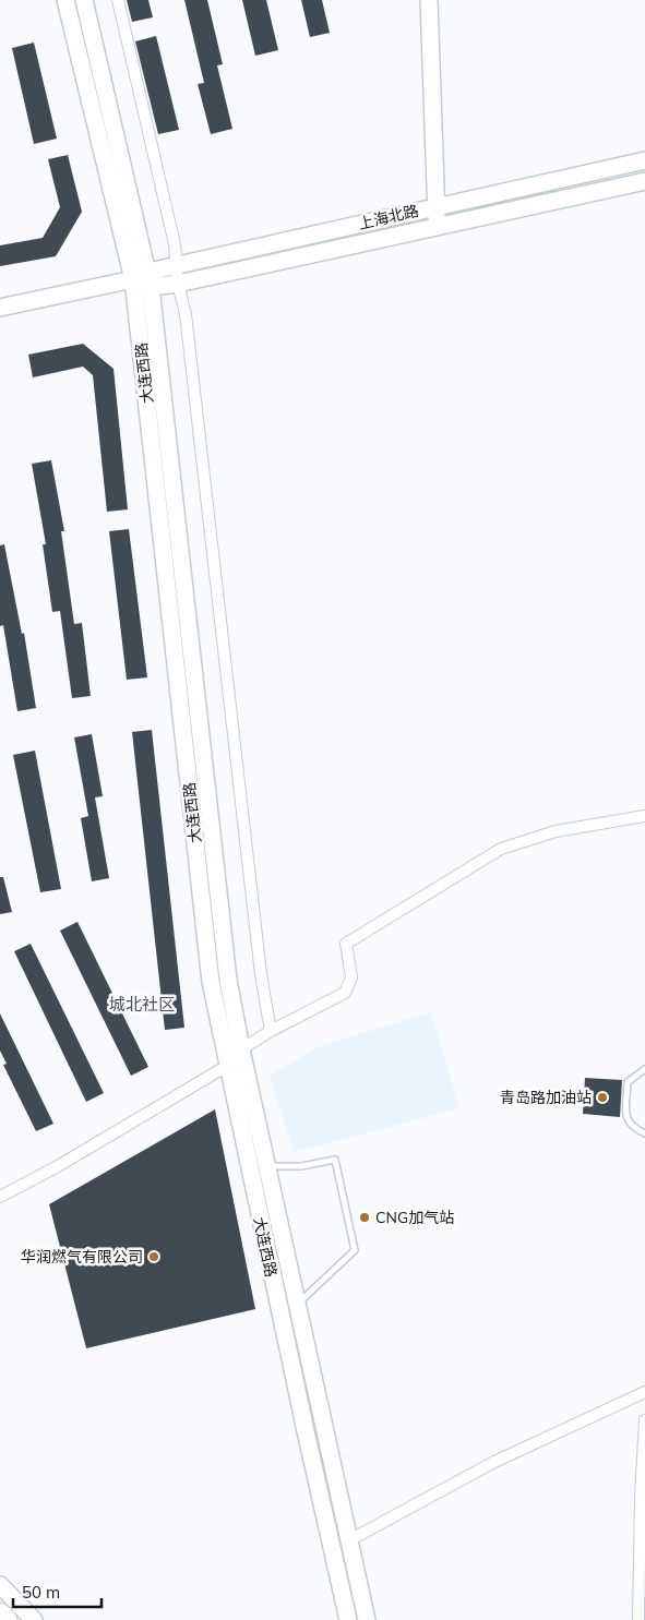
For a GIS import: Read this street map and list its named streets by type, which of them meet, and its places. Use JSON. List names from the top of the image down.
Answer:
{
  "streets": {
    "main road": ["上海北路", "大连西路"]
  },
  "crossings": [
    ["上海北路", "大连西路"]
  ],
  "districts": ["城北社区"],
  "places": ["青岛路加油站", "CNG加气站", "华润燃气有限公司"],
  "scale_bar": "50 m"
}
